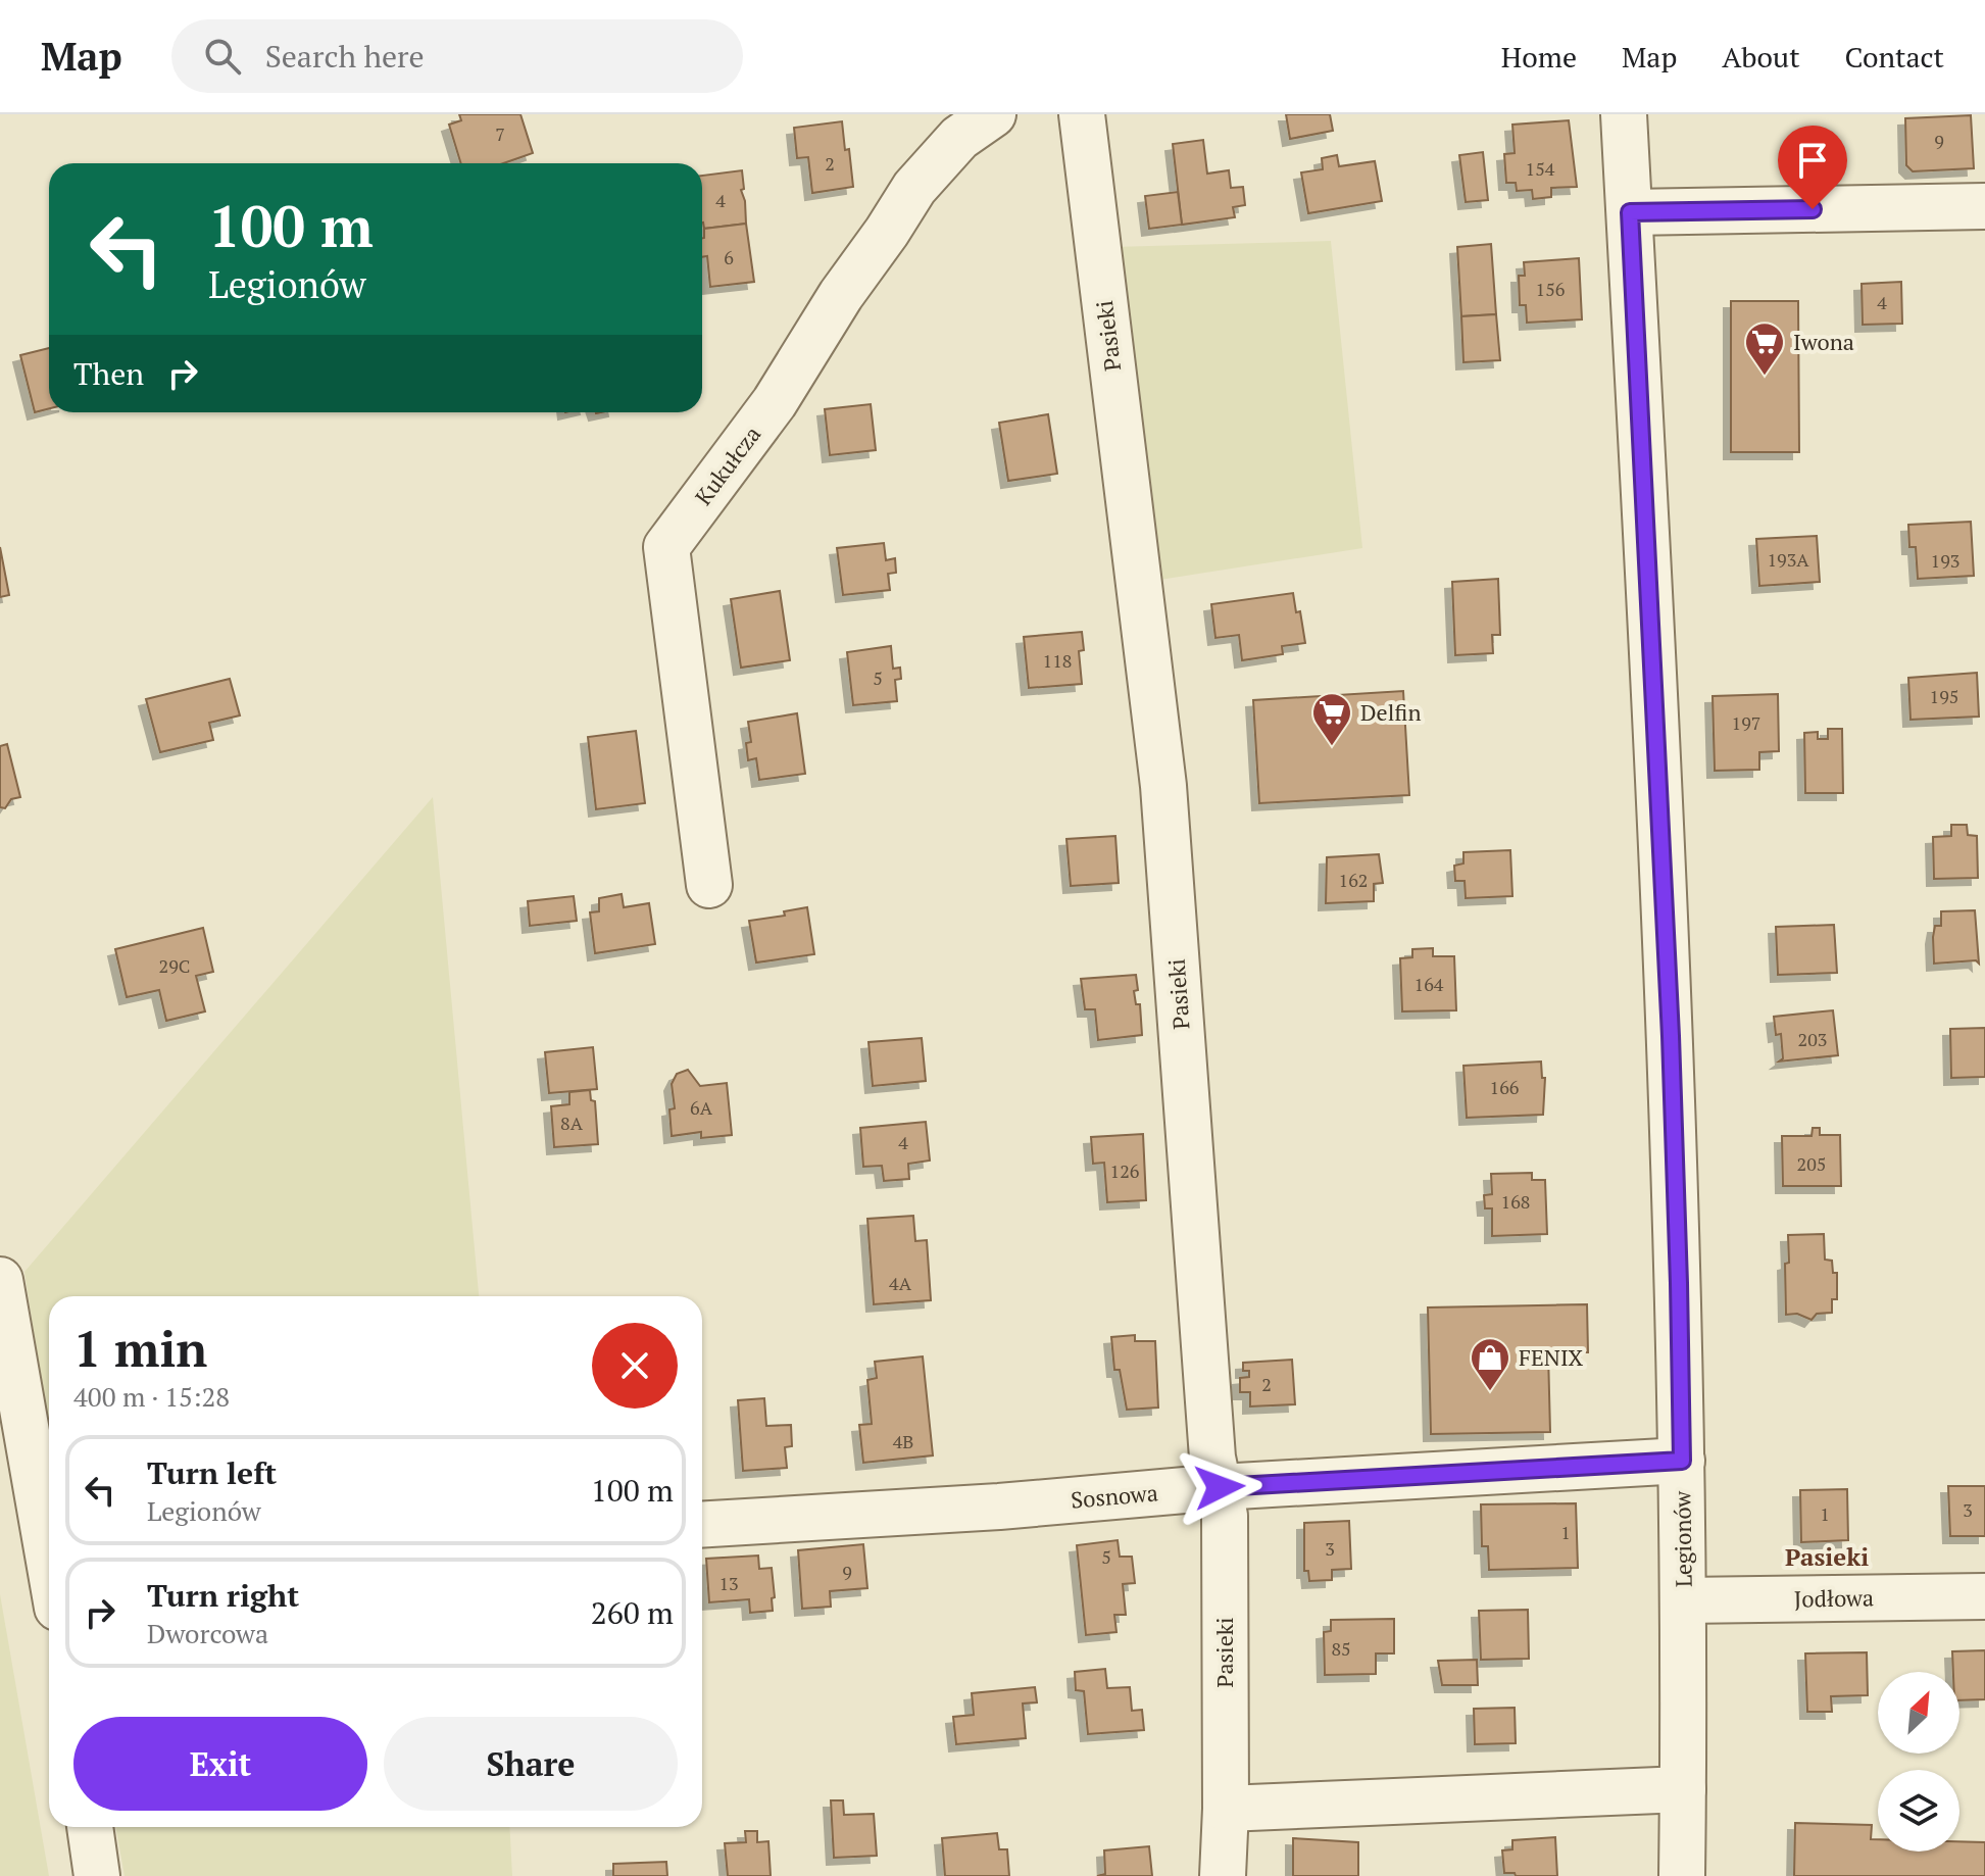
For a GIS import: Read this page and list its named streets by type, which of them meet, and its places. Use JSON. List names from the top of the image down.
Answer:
{
  "streets": {
    "street": [
      "Pasieki",
      "Kukułcza",
      "Sosnowa",
      "Legionów",
      "Jodłowa"
    ]
  },
  "crossings": [
    ["Pasieki", "Sosnowa"],
    ["Sosnowa", "Legionów"],
    ["Legionów", "Jodłowa"]
  ],
  "districts": ["Pasieki"],
  "places": {
    "supermarket": ["Iwona", "Delfin"],
    "shop": ["FENIX"]
  },
  "house_numbers": [
    "7",
    "9",
    "2",
    "154",
    "4",
    "6",
    "156",
    "4",
    "193A",
    "193",
    "118",
    "5",
    "195",
    "197",
    "162",
    "29C",
    "164",
    "203",
    "166",
    "6A",
    "8A",
    "4",
    "205",
    "126",
    "168",
    "4A",
    "2",
    "4B",
    "3",
    "1",
    "1",
    "3",
    "5",
    "9",
    "13",
    "85"
  ],
  "north": "top right",
  "page": {
    "header": "Map",
    "search": "Search here",
    "nav": [
      "Home",
      "Map",
      "About",
      "Contact"
    ],
    "turn": ["100 m", "Legionów"],
    "then": "Then",
    "heading": ["1 min", "400 m · 15:28"],
    "list": [
      {
        "name": "Turn left",
        "note": "Legionów",
        "value": "100 m"
      },
      {
        "name": "Turn right",
        "note": "Dworcowa",
        "value": "260 m"
      }
    ],
    "buttons": ["Exit", "Share"]
  }
}
